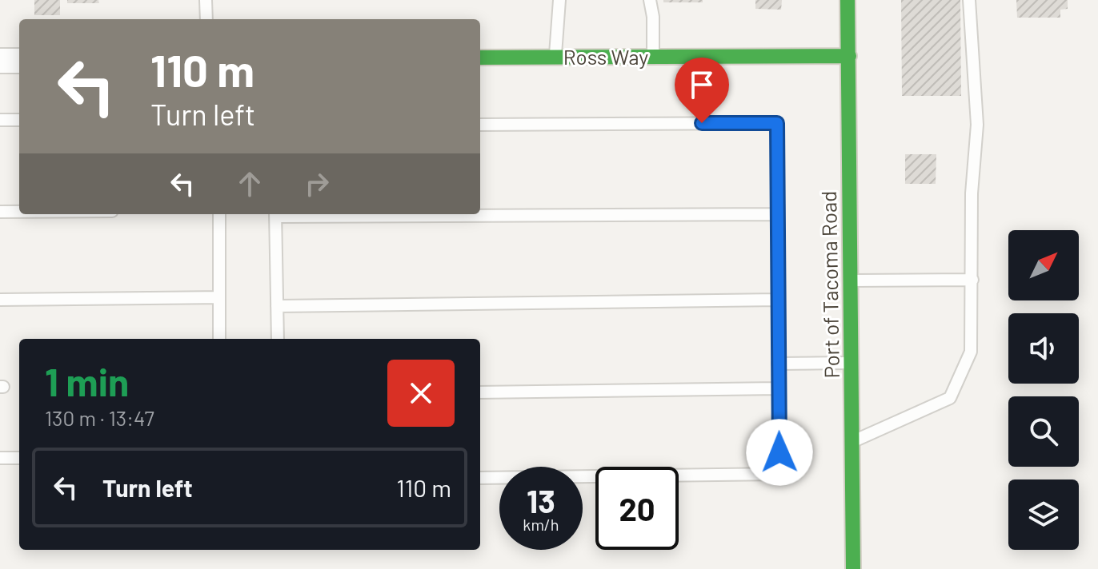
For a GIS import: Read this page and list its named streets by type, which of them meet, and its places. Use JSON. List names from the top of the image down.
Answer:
{
  "streets": {
    "main road": ["Ross Way", "Port of Tacoma Road"]
  },
  "crossings": [
    ["Ross Way", "Port of Tacoma Road"]
  ],
  "north": "top right",
  "page": {
    "turn": ["110 m", "Turn left"],
    "heading": ["1 min", "130 m · 13:47"],
    "list": [
      {
        "name": "Turn left",
        "value": "110 m"
      }
    ],
    "speed": "13 km/h",
    "limit": "20"
  }
}
